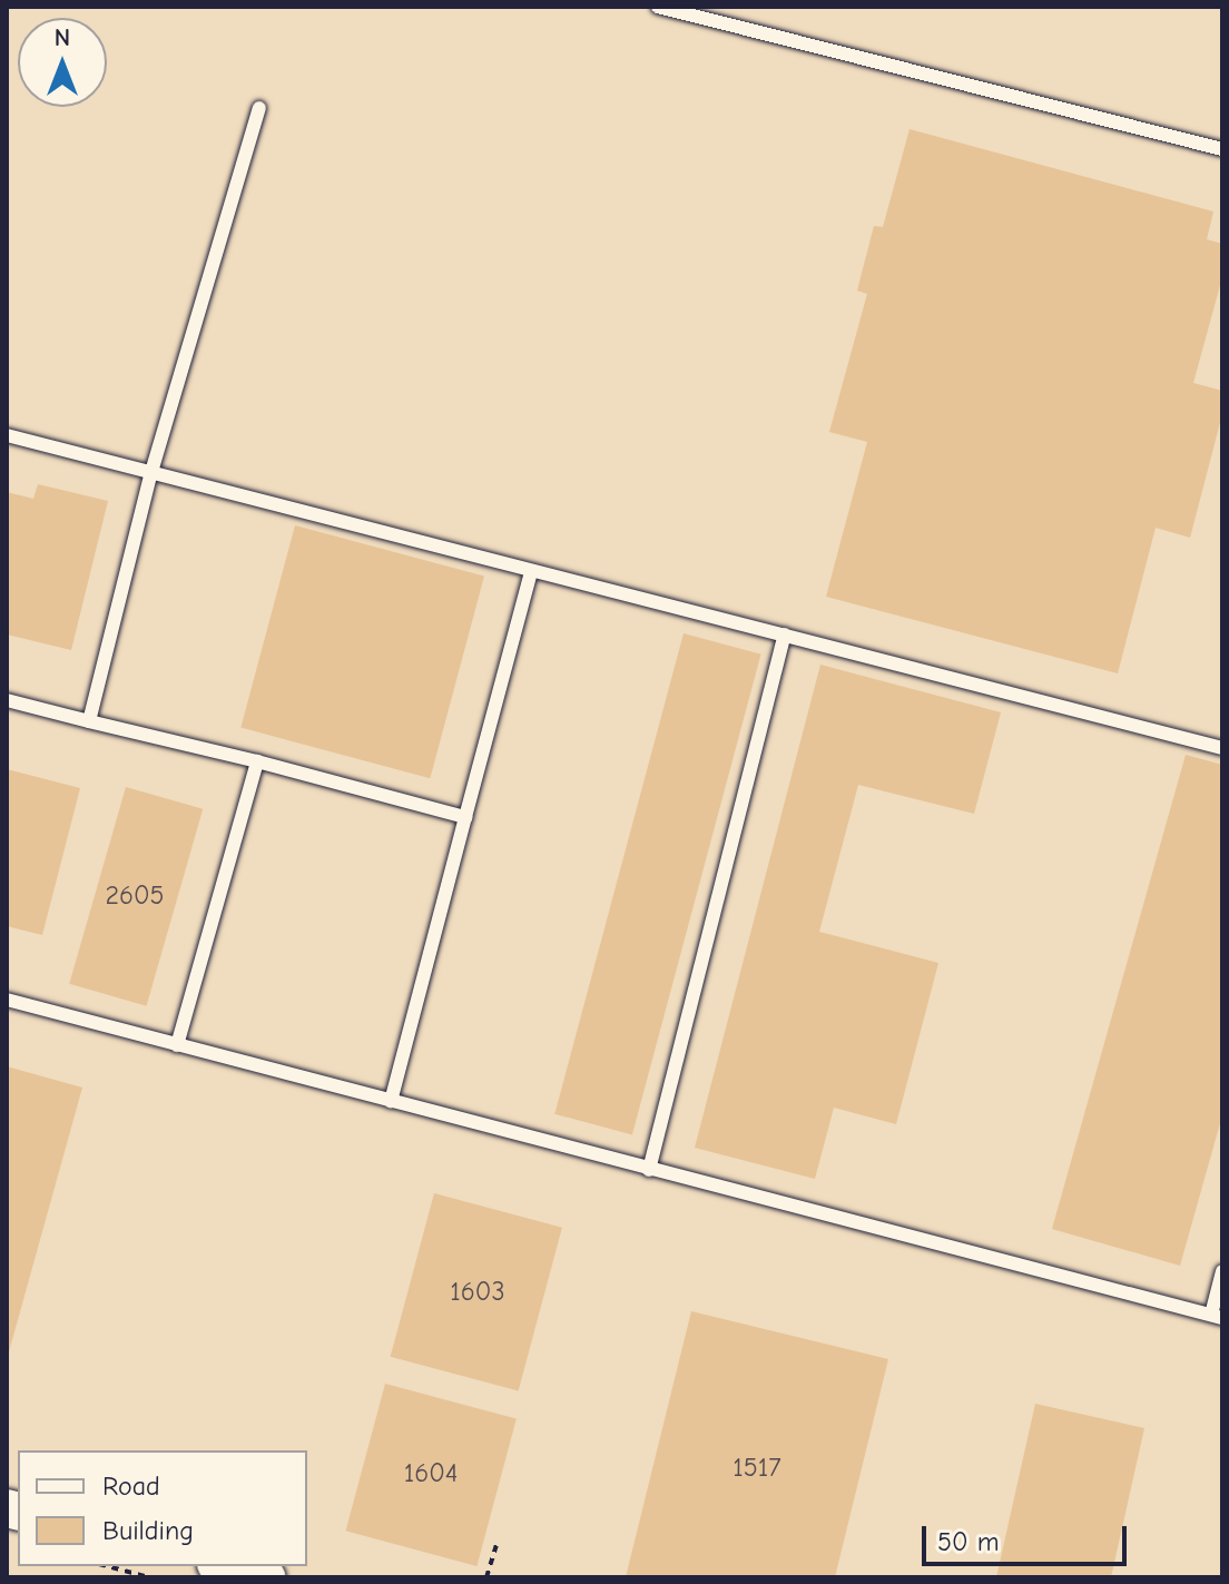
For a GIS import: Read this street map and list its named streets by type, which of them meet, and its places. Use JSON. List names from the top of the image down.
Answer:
{
  "house_numbers": [
    "2605",
    "1603",
    "1517",
    "1604"
  ],
  "legend": ["Road", "Building"],
  "scale_bar": "50 m",
  "north": "top"
}
